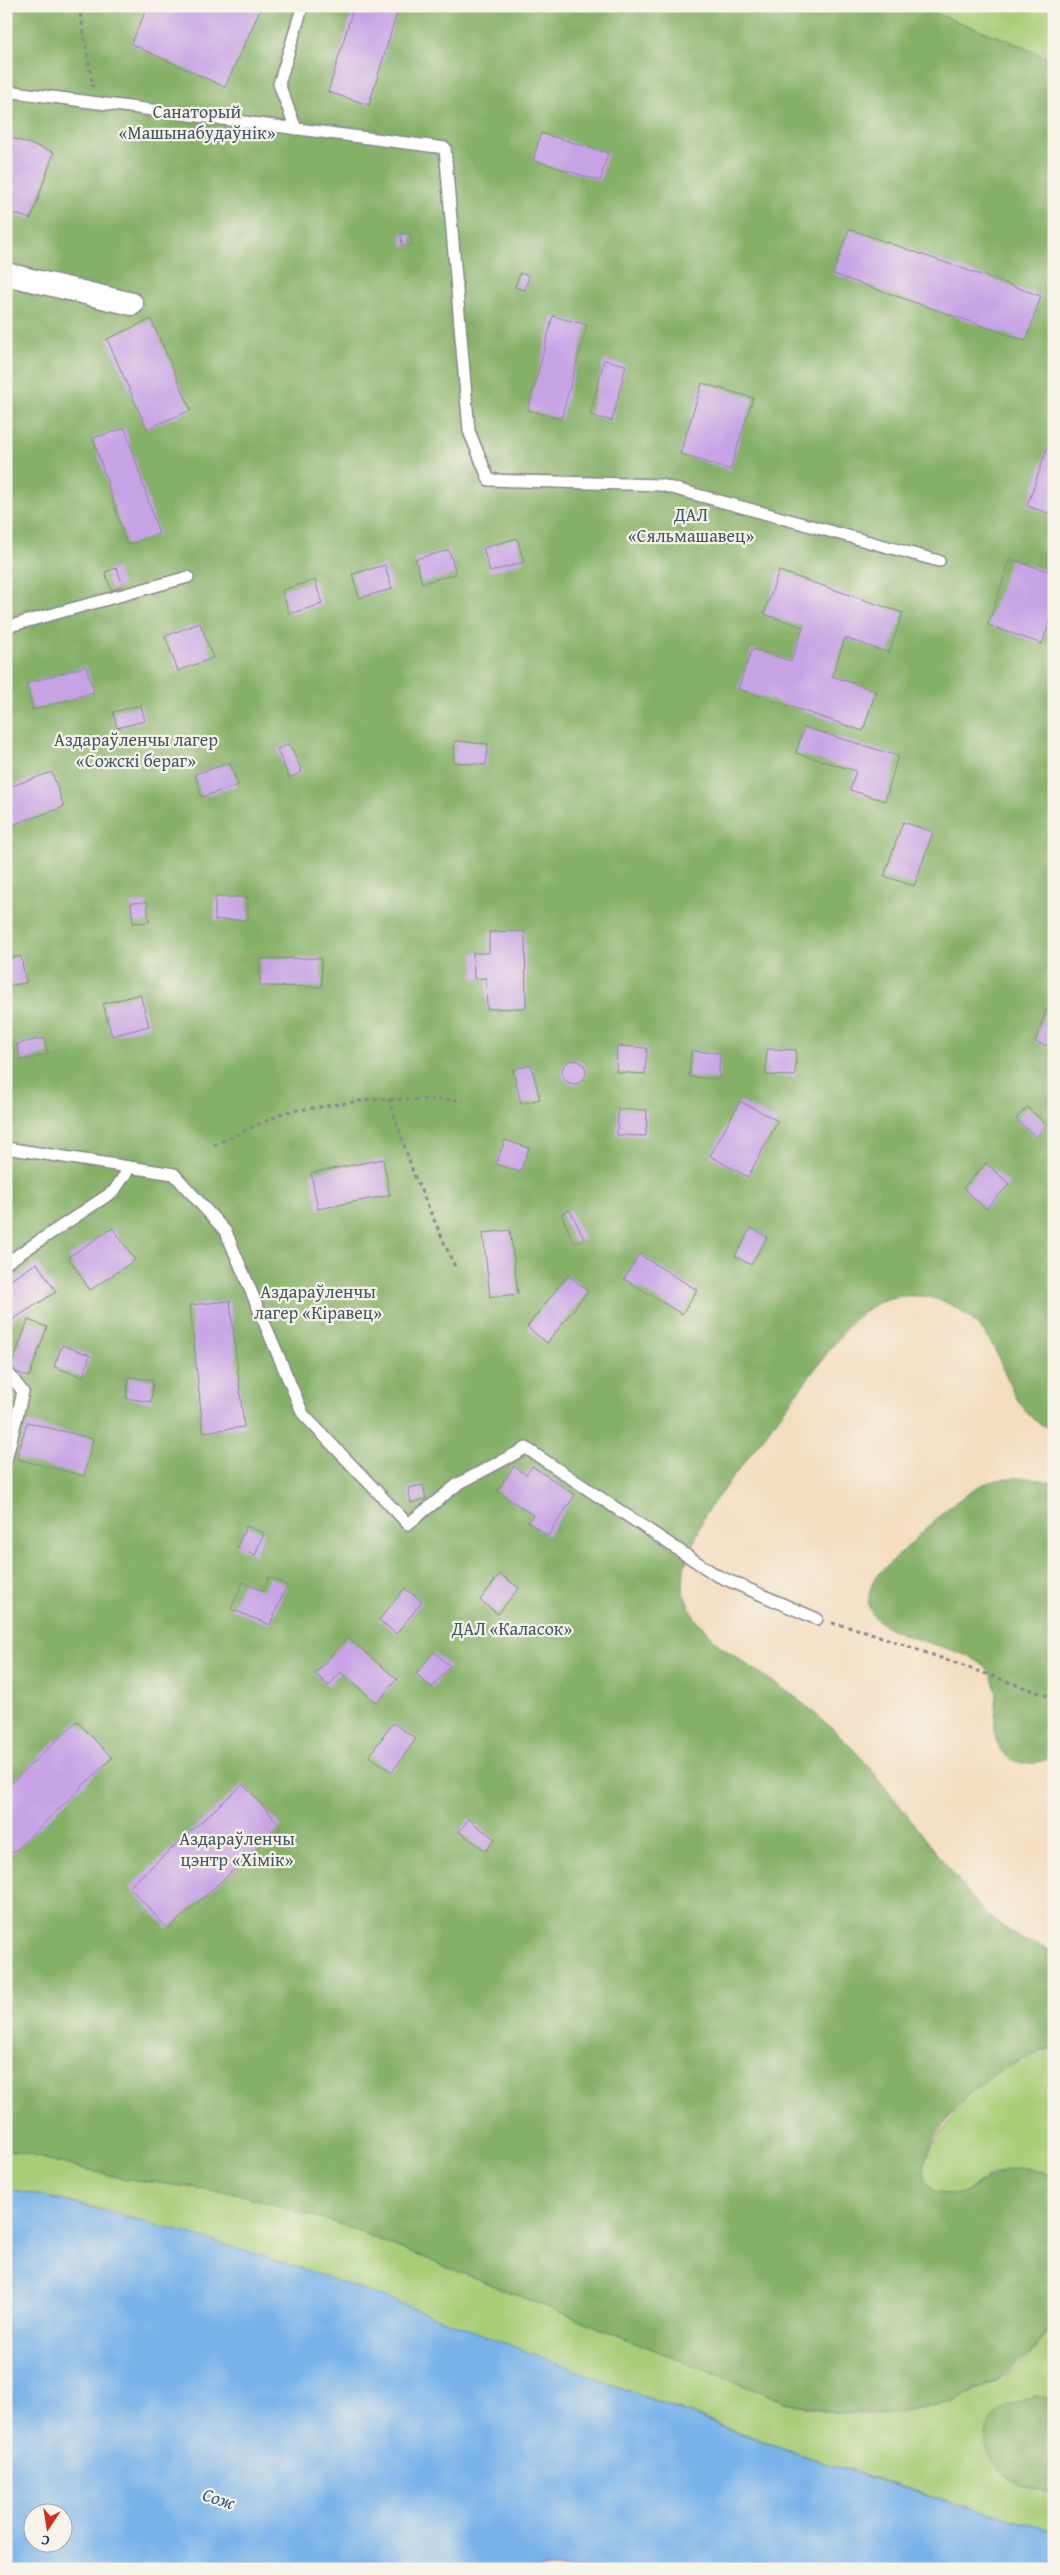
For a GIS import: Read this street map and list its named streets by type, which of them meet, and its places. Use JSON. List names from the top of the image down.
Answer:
{
  "water": ["Сож"],
  "parks": [
    "Санаторый «Машынабудаўнік»",
    "ДАЛ «Сяльмашавец»",
    "Аздараўленчы лагер «Сожскі бераг»",
    "Аздараўленчы лагер «Кіравец»",
    "ДАЛ «Каласок»",
    "Аздараўленчы цэнтр «Хімік»"
  ],
  "north": "bottom"
}
